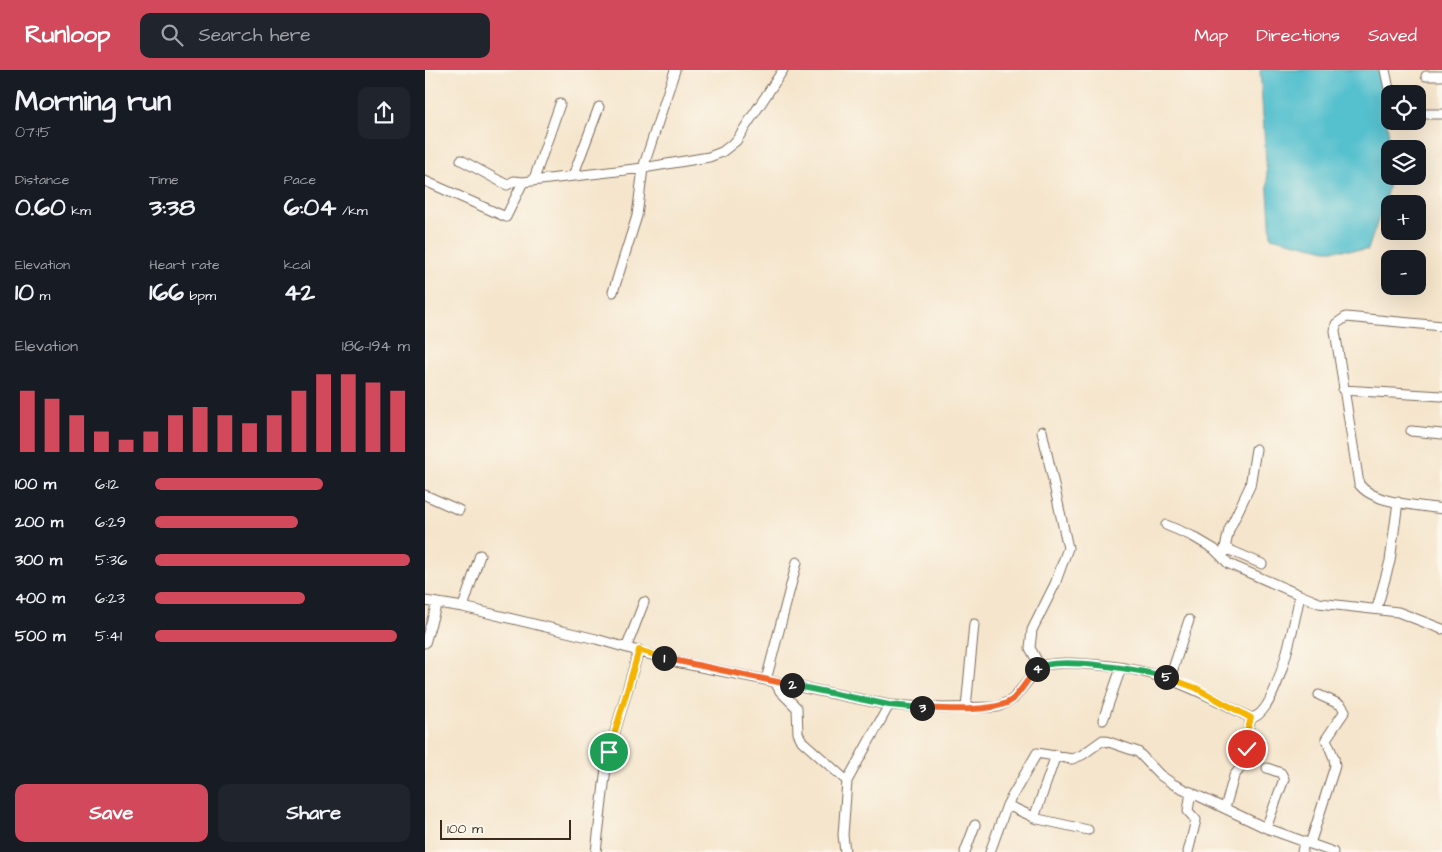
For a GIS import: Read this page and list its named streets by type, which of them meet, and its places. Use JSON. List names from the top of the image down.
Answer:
{
  "scale_bar": "100 m",
  "page": {
    "header": "Runloop",
    "search": "Search here",
    "nav": ["Map", "Directions", "Saved"],
    "heading": ["Morning run", "07:15"],
    "map_buttons": ["+", "−"],
    "stats": [
      ["Distance", "0.60 km"],
      ["Time", "3:38"],
      ["Pace", "6:04 /km"],
      ["Elevation", "10 m"],
      ["Heart rate", "166 bpm"],
      ["kcal", "42"]
    ],
    "chart": ["Elevation", "186–194 m"],
    "list": [
      {
        "name": "100 m",
        "note": "6:12"
      },
      {
        "name": "200 m",
        "note": "6:29"
      },
      {
        "name": "300 m",
        "note": "5:36"
      },
      {
        "name": "400 m",
        "note": "6:23"
      },
      {
        "name": "500 m",
        "note": "5:41"
      }
    ],
    "pins": [
      "1",
      "4",
      "5",
      "2",
      "3"
    ],
    "buttons": ["Save", "Share"],
    "scale": "100 m"
  }
}
